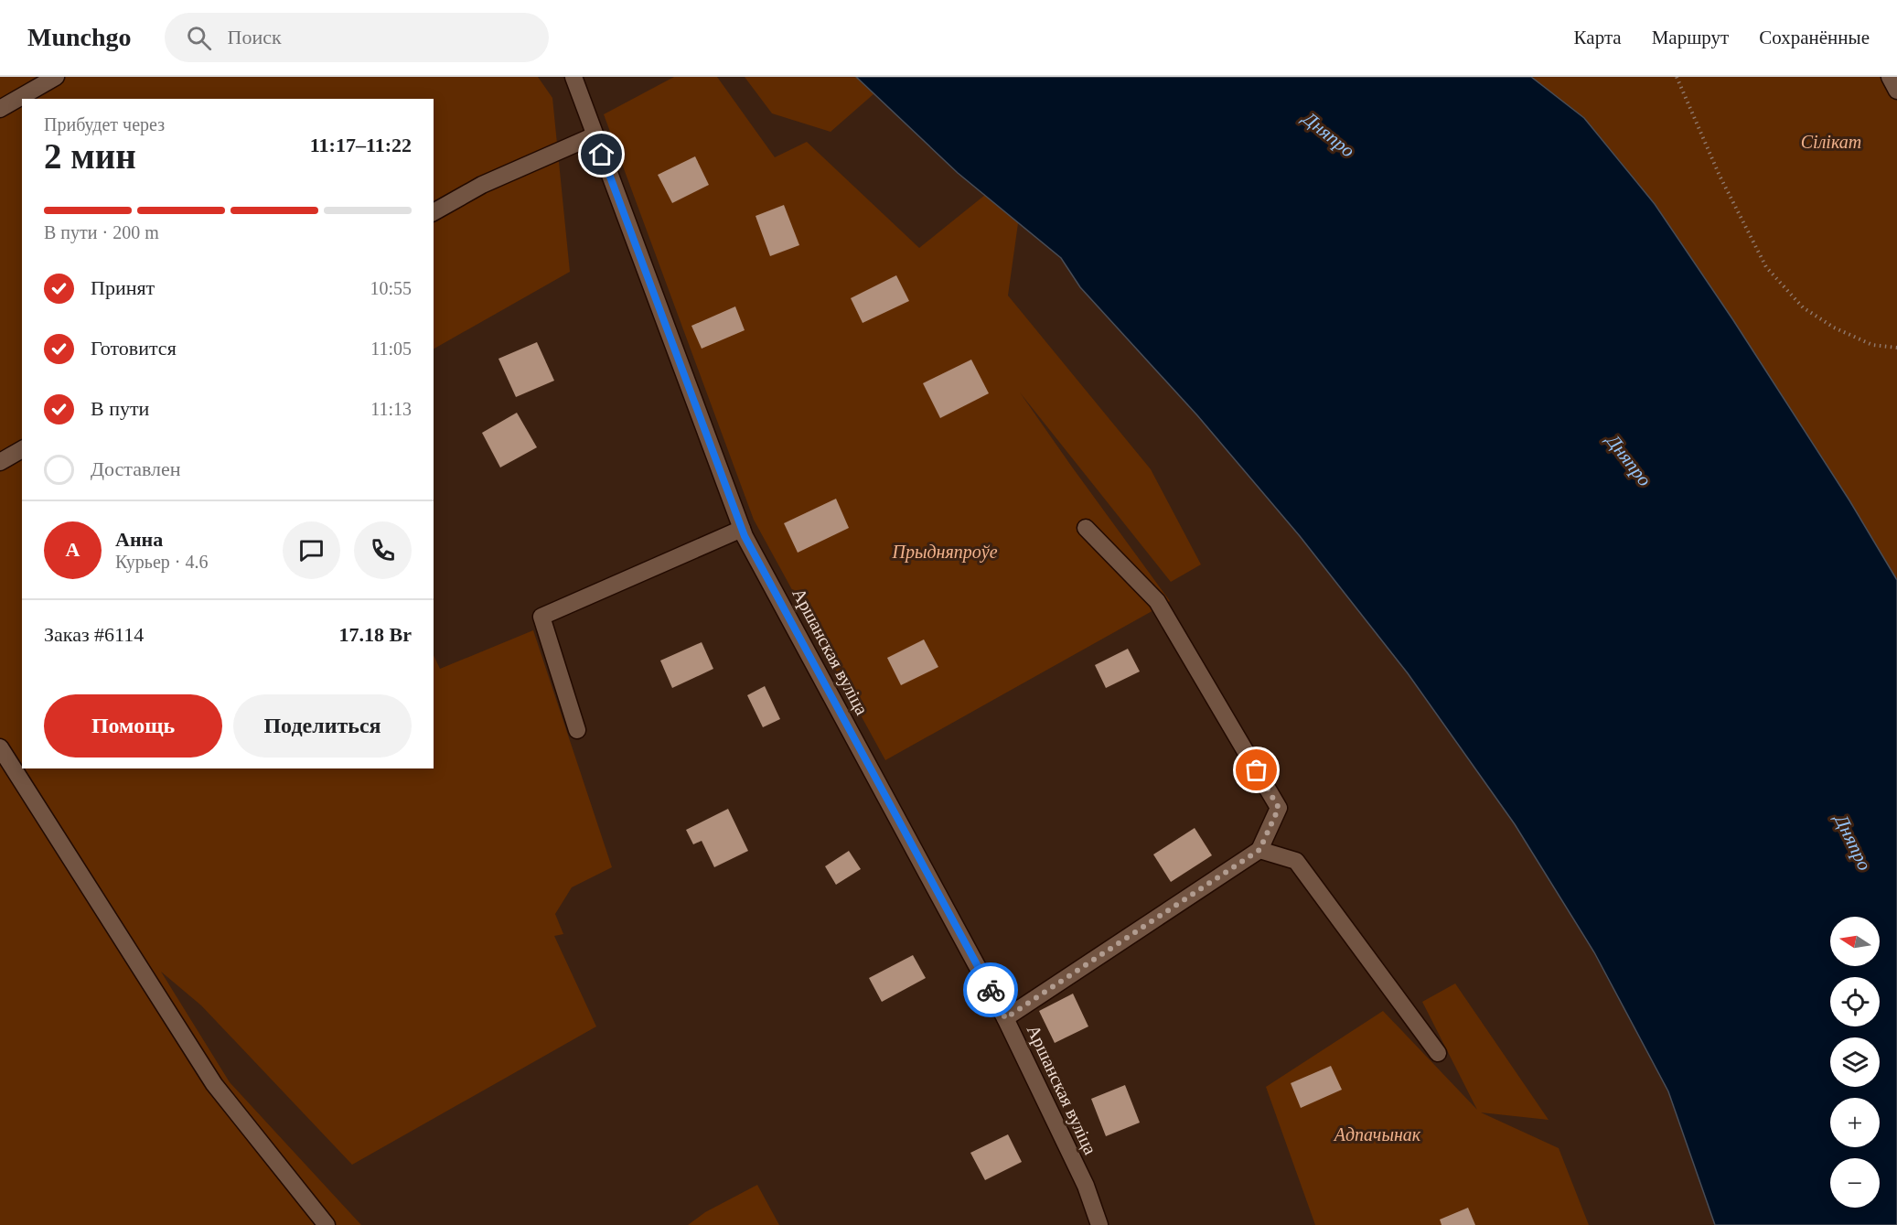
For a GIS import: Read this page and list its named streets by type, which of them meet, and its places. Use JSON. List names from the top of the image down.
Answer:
{
  "streets": {
    "street": ["Аршанская вуліца"]
  },
  "water": ["Дняпро"],
  "parks": ["Сілікат", "Прыдняпроўе", "Адпачынак"],
  "north": "left",
  "page": {
    "header": "Munchgo",
    "search": "Поиск",
    "nav": ["Карта", "Маршрут", "Сохранённые"],
    "heading": ["2 мин", "Прибудет через", "11:17–11:22"],
    "panel": [
      "Анна",
      "Курьер · 4.6",
      "Заказ #6114",
      "17.18 Br"
    ],
    "bar": "В пути · 200 m",
    "list": [
      ["Принят", "10:55"],
      ["Готовится", "11:05"],
      ["В пути", "11:13"],
      "Доставлен"
    ],
    "round": "А",
    "buttons": ["Помощь", "Поделиться"],
    "map_buttons": ["+", "−"]
  }
}
